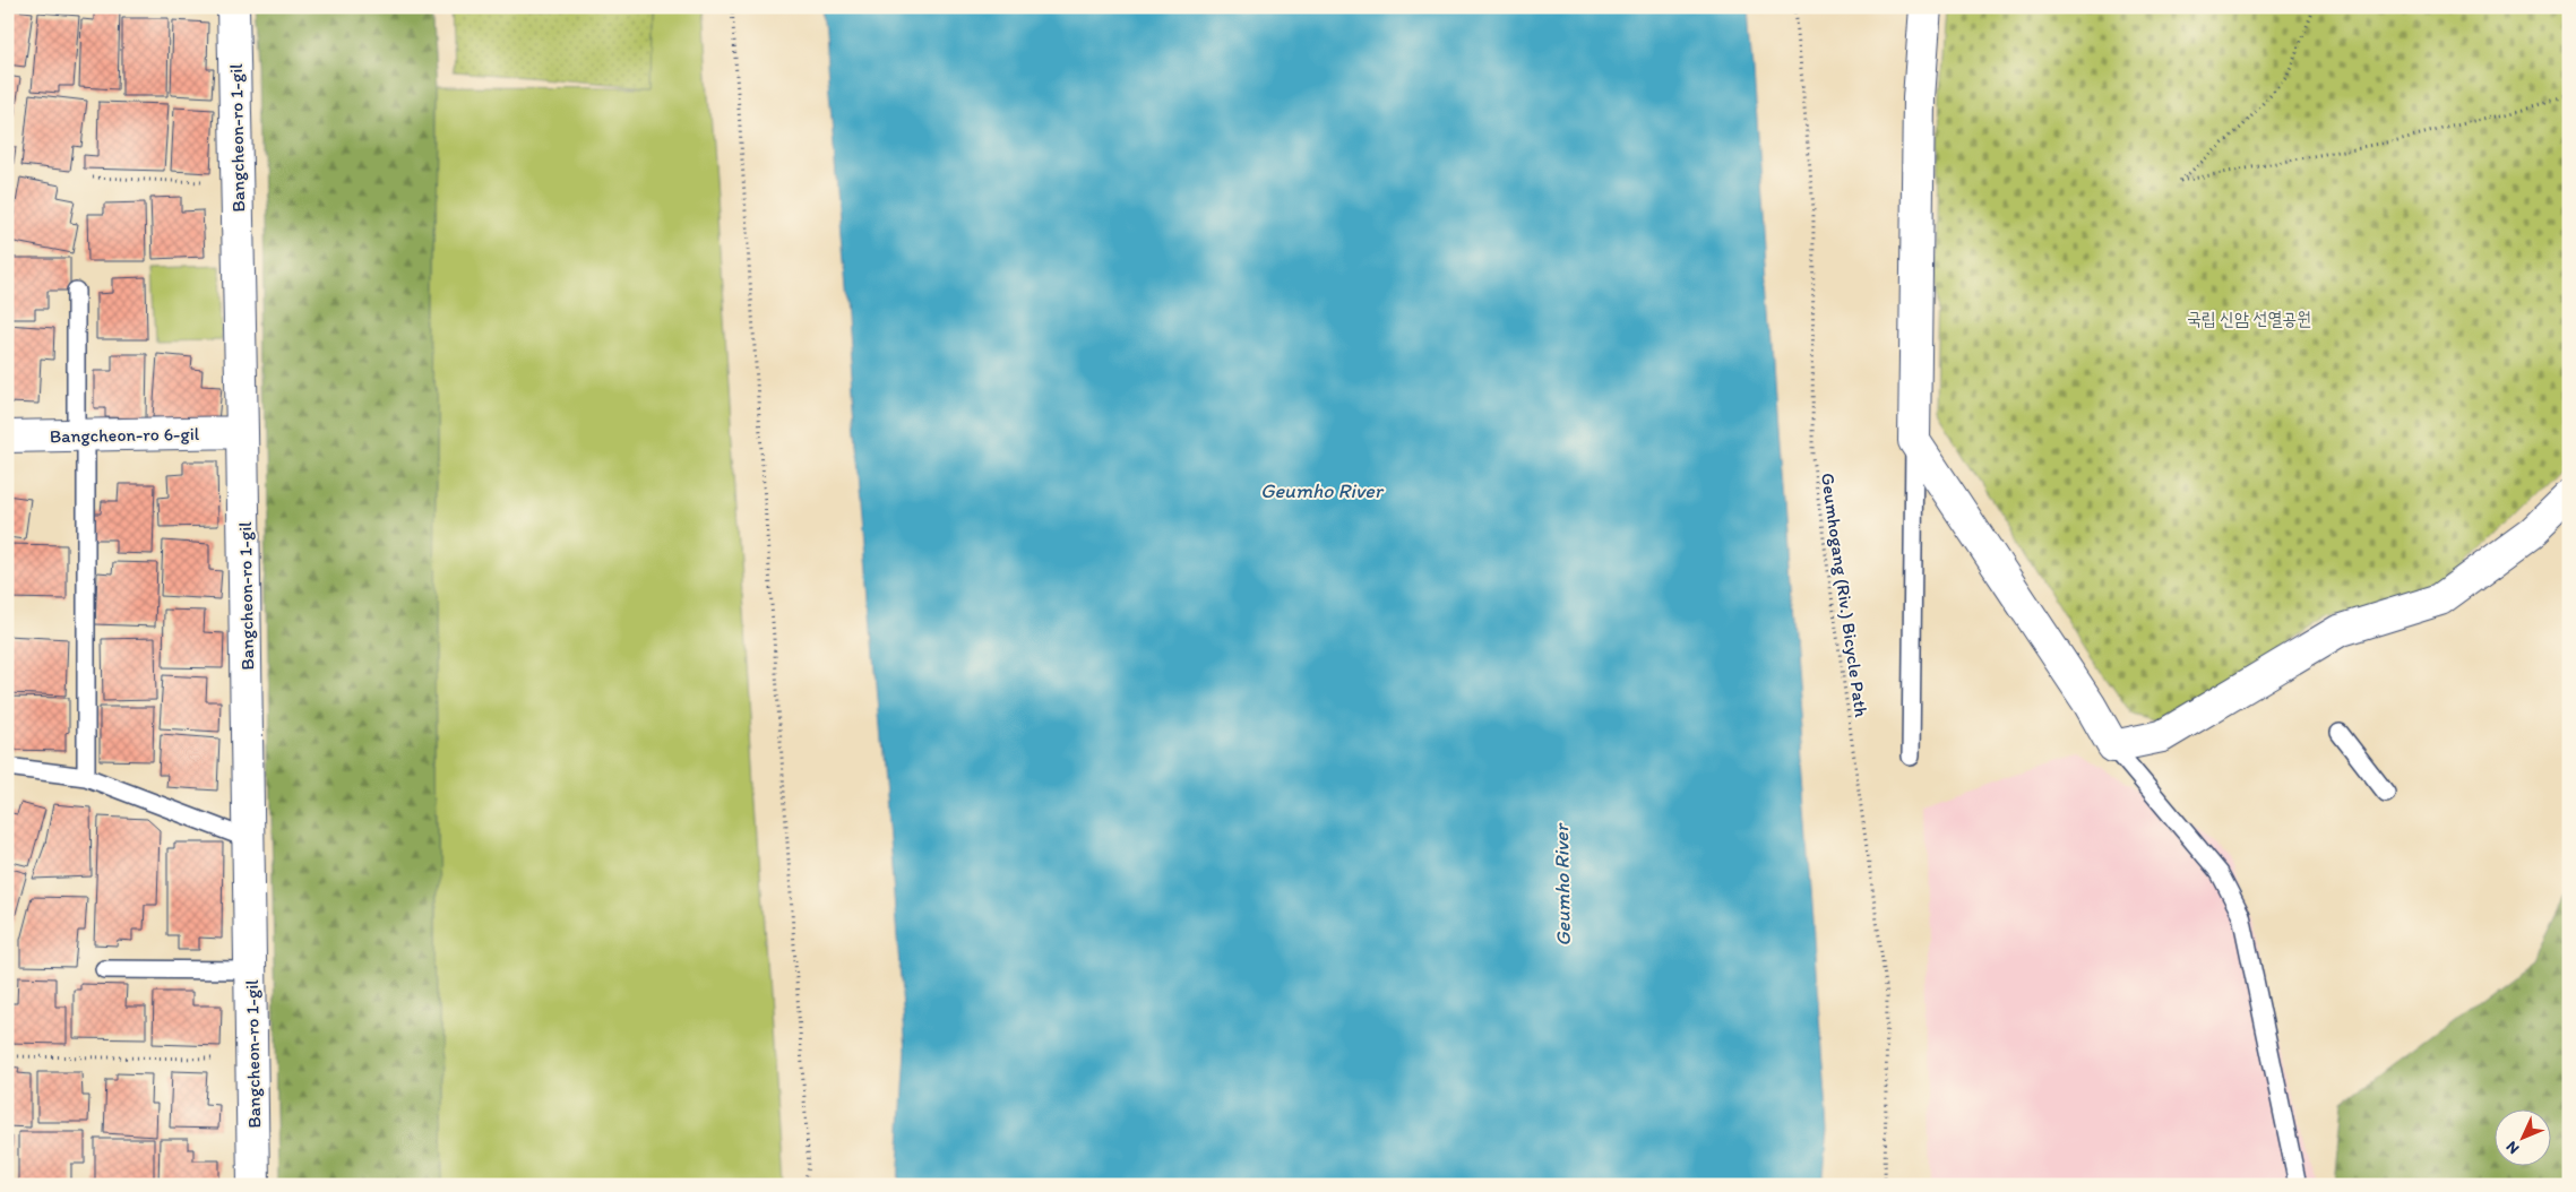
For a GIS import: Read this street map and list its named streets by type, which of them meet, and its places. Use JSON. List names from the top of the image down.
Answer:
{
  "streets": {
    "street": ["Bangcheon-ro 1-gil", "Bangcheon-ro 6-gil"],
    "path": ["Geumhogang (Riv.) Bicycle Path"]
  },
  "crossings": [
    ["Bangcheon-ro 1-gil", "Bangcheon-ro 6-gil"]
  ],
  "water": ["Geumho River"],
  "parks": ["국립 신암 선열공원"],
  "north": "bottom left"
}
